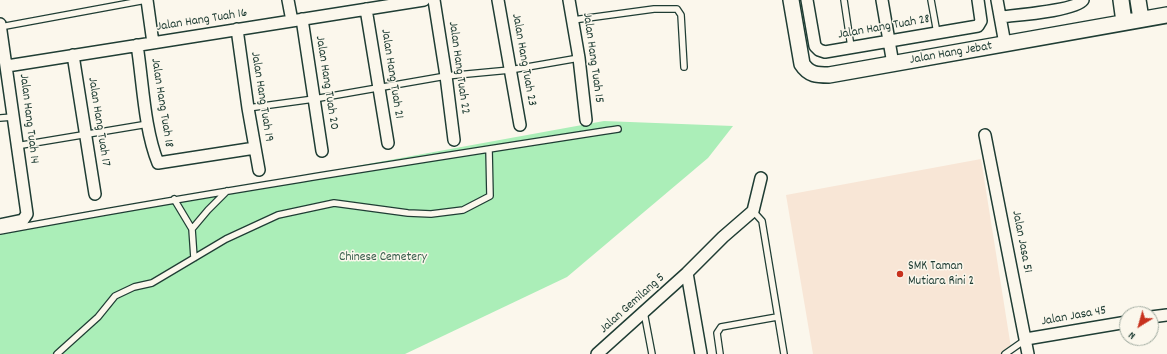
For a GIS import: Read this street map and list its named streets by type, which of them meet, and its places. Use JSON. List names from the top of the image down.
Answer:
{
  "streets": {
    "street": [
      "Jalan Hang Tuah 16",
      "Jalan Hang Tuah 28",
      "Jalan Hang Jebat",
      "Jalan Hang Tuah 15",
      "Jalan Hang Tuah 23",
      "Jalan Hang Tuah 22",
      "Jalan Hang Tuah 21",
      "Jalan Hang Tuah 20",
      "Jalan Hang Tuah 19",
      "Jalan Hang Tuah 18",
      "Jalan Hang Tuah 14",
      "Jalan Hang Tuah 17",
      "Jalan Jasa 51",
      "Jalan Gemilang 5",
      "Jalan Jasa 45"
    ]
  },
  "crossings": [
    ["Jalan Hang Tuah 16", "Jalan Hang Tuah 21"],
    ["Jalan Hang Tuah 16", "Jalan Hang Tuah 20"],
    ["Jalan Hang Tuah 16", "Jalan Hang Tuah 19"],
    ["Jalan Hang Tuah 16", "Jalan Hang Tuah 18"],
    ["Jalan Hang Tuah 16", "Jalan Hang Tuah 14"],
    ["Jalan Hang Tuah 16", "Jalan Hang Tuah 17"],
    ["Jalan Hang Tuah 19", "Jalan Hang Tuah 18"],
    ["Jalan Jasa 51", "Jalan Jasa 45"]
  ],
  "parks": ["Chinese Cemetery"],
  "places": ["SMK Taman Mutiara Rini 2"],
  "north": "bottom left"
}
